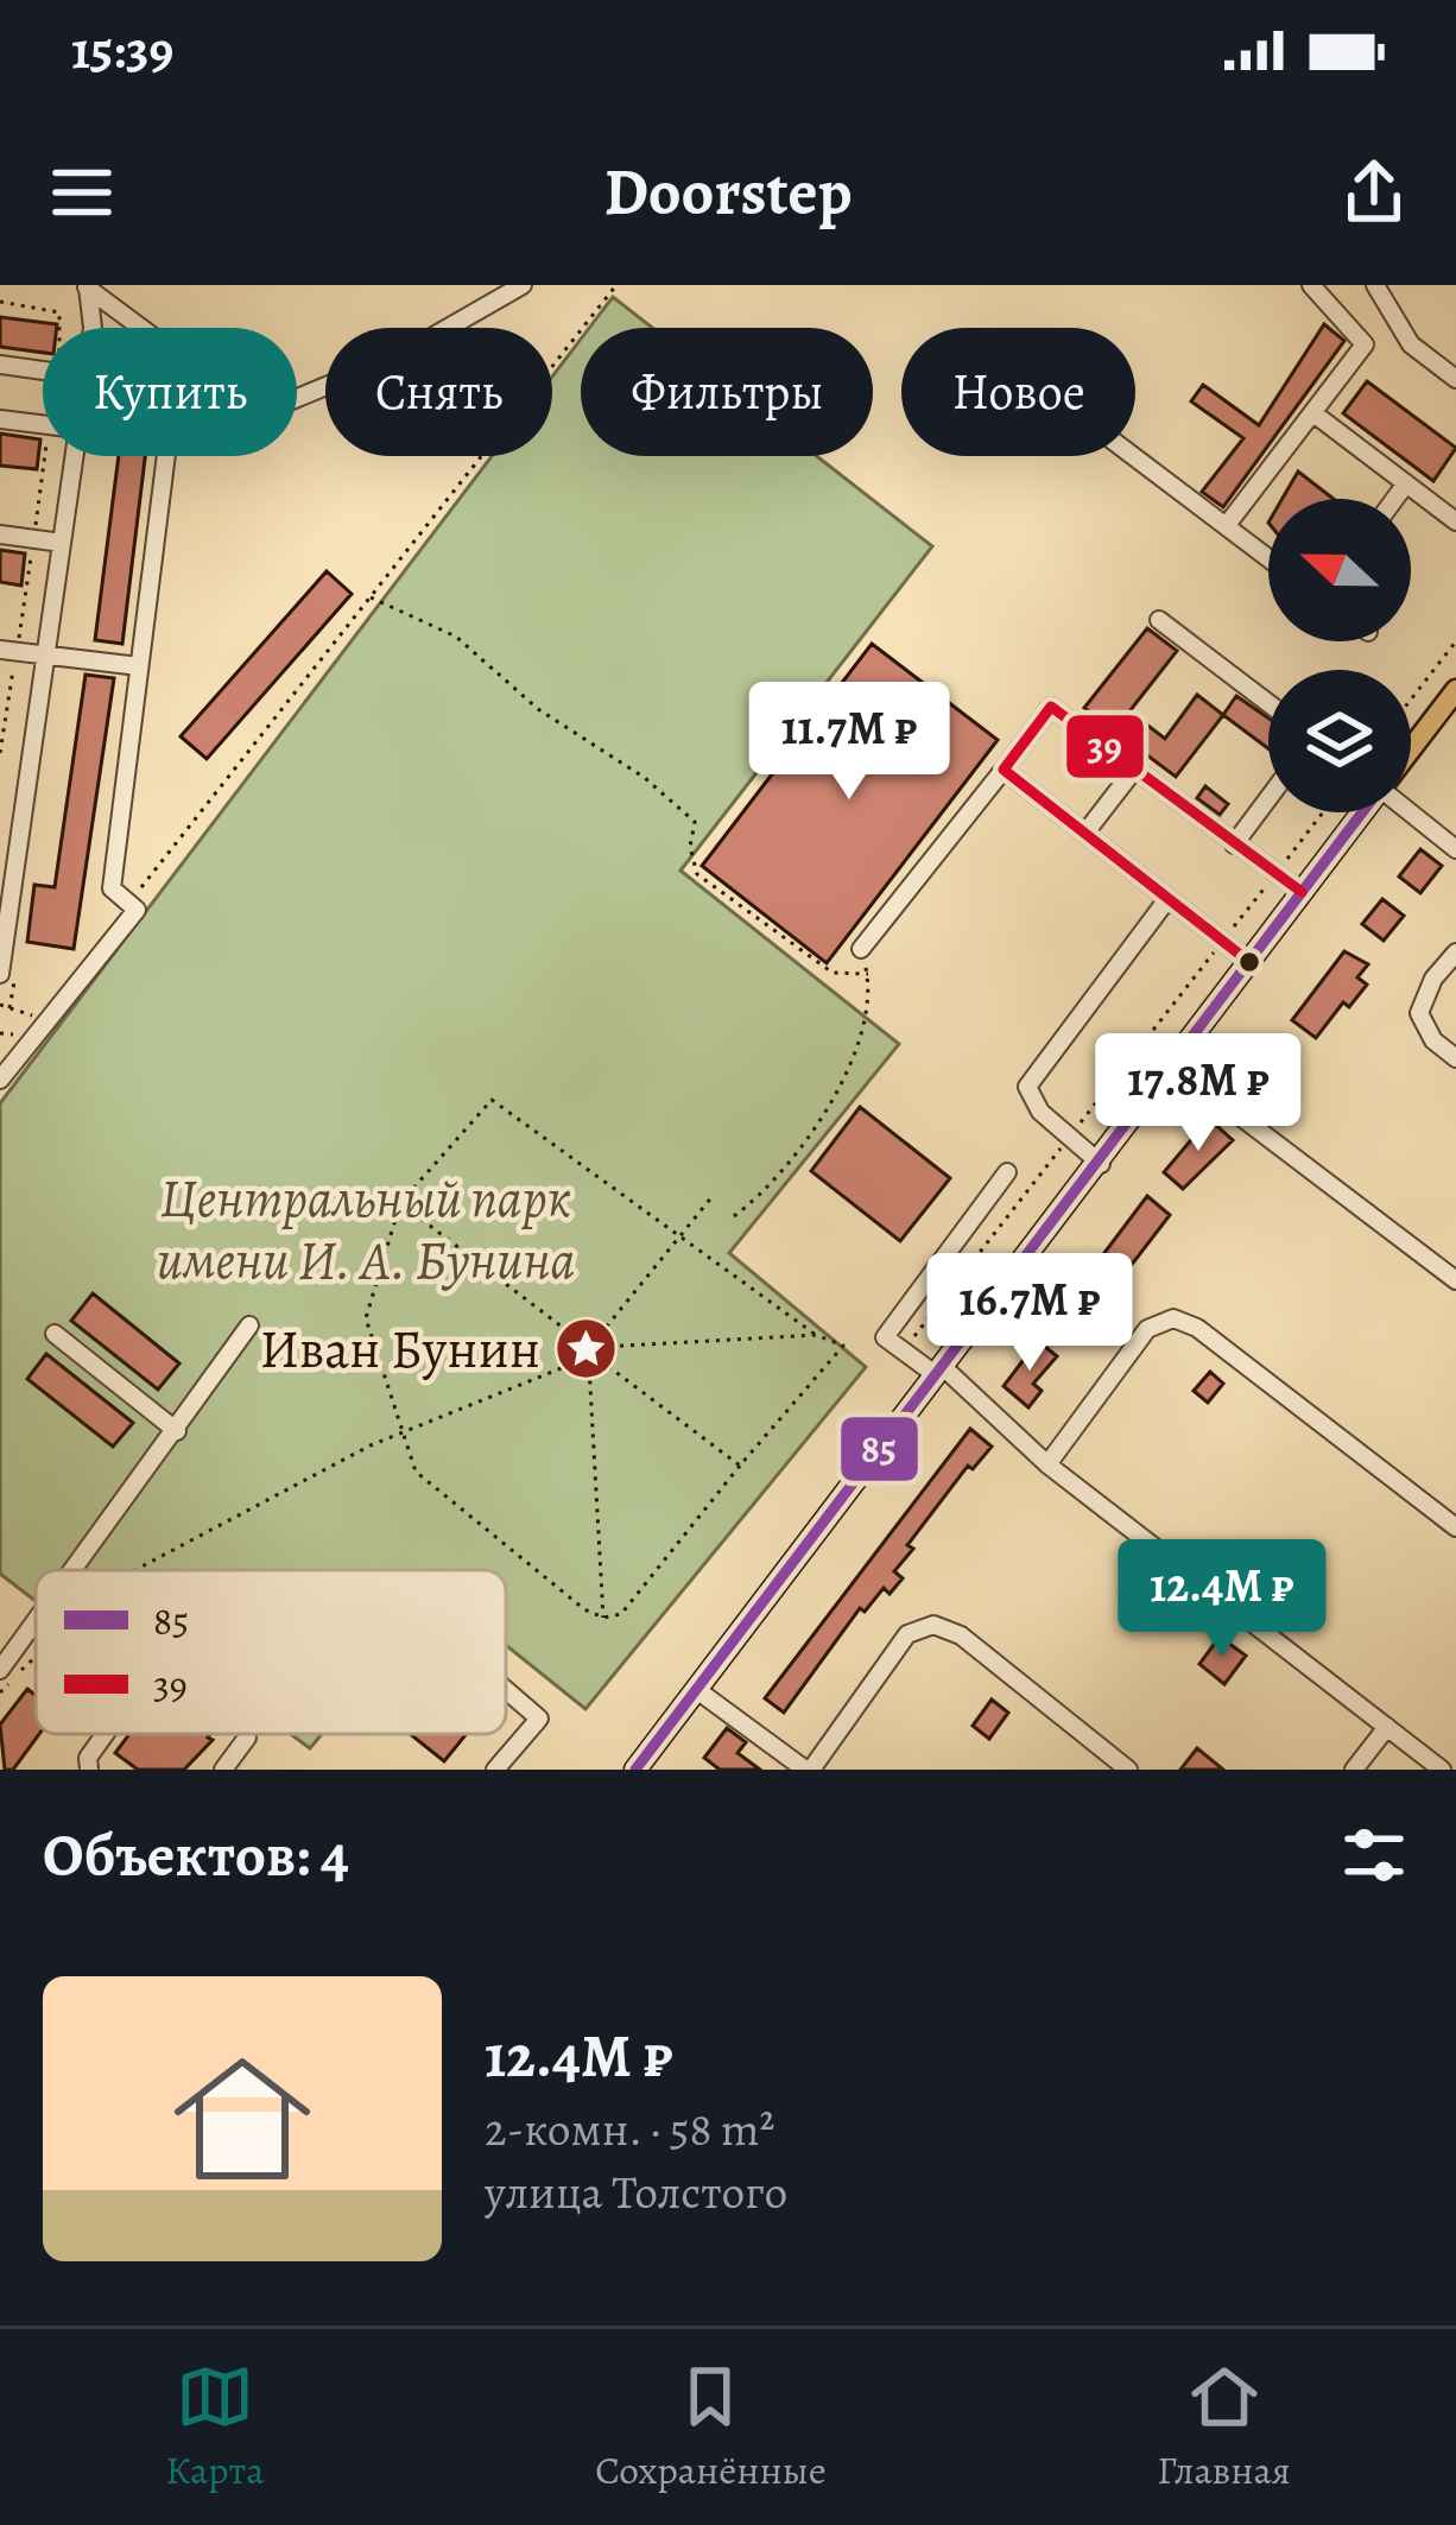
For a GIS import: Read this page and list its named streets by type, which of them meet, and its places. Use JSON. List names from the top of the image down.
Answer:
{
  "parks": ["Центральный парк имени И. А. Бунина"],
  "places": {
    "place": ["Иван Бунин"]
  },
  "lines": ["transit line 39", "transit line 85"],
  "legend": ["85", "39"],
  "north": "left",
  "page": {
    "status": "15:39",
    "header": "Doorstep",
    "chip": [
      "Купить",
      "Снять",
      "Фильтры",
      "Новое"
    ],
    "price": [
      "11.7M ₽",
      "17.8M ₽",
      "16.7M ₽",
      "12.4M ₽"
    ],
    "heading": "Объектов: 4",
    "list": [
      {
        "name": "12.4M ₽",
        "note": "2-комн. · 58 m² · улица Толстого"
      }
    ],
    "tabs": ["Карта", "Сохранённые", "Главная"]
  }
}
